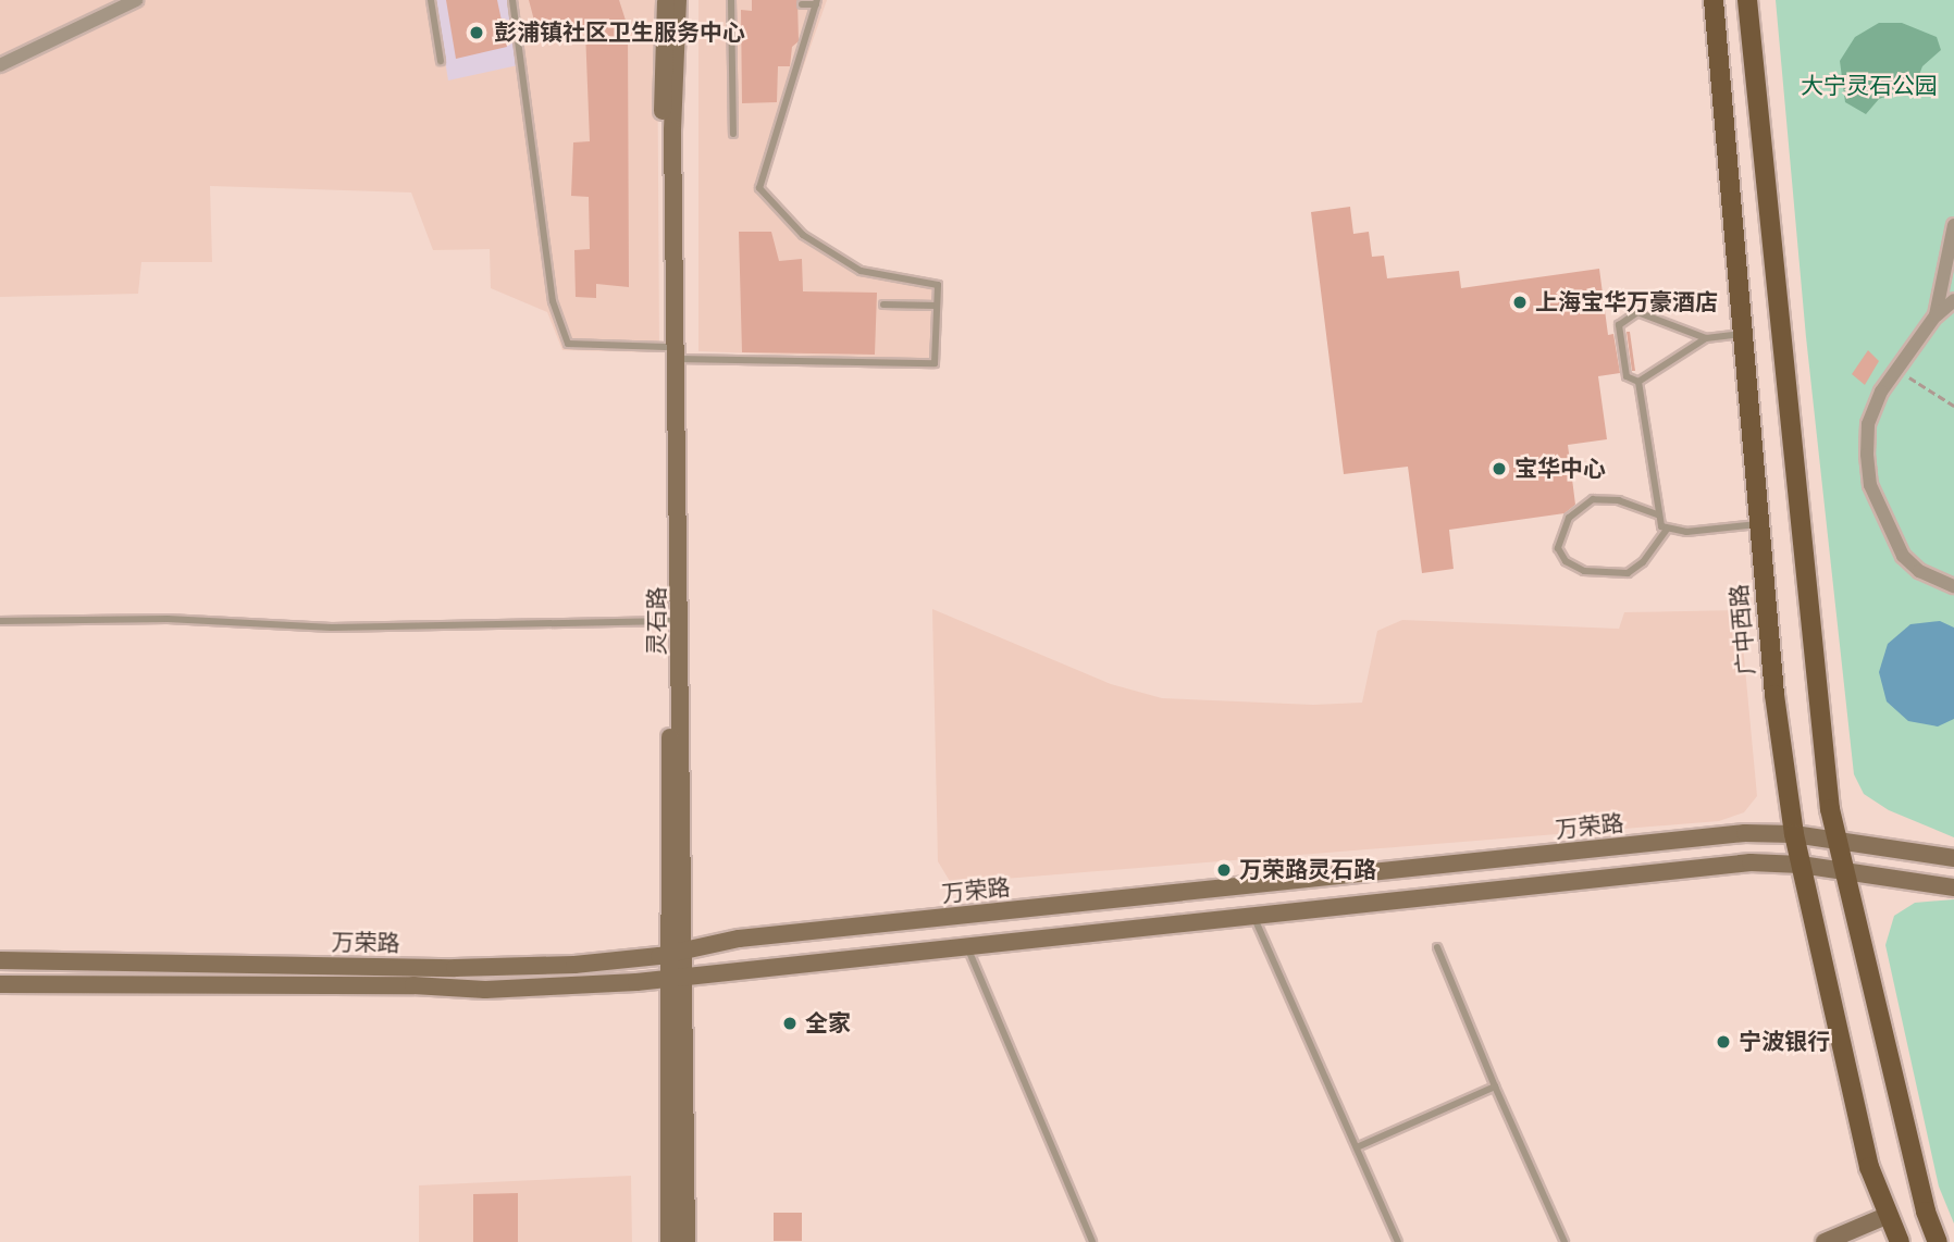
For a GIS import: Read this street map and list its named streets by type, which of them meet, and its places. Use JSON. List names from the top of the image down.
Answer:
{
  "streets": {
    "main road": ["灵石路", "广中西路", "万荣路"]
  },
  "crossings": [
    ["灵石路", "万荣路"],
    ["广中西路", "万荣路"]
  ],
  "parks": ["大宁灵石公园"],
  "places": [
    "彭浦镇社区卫生服务中心",
    "上海宝华万豪酒店",
    "宝华中心",
    "万荣路灵石路",
    "全家",
    "宁波银行"
  ]
}
